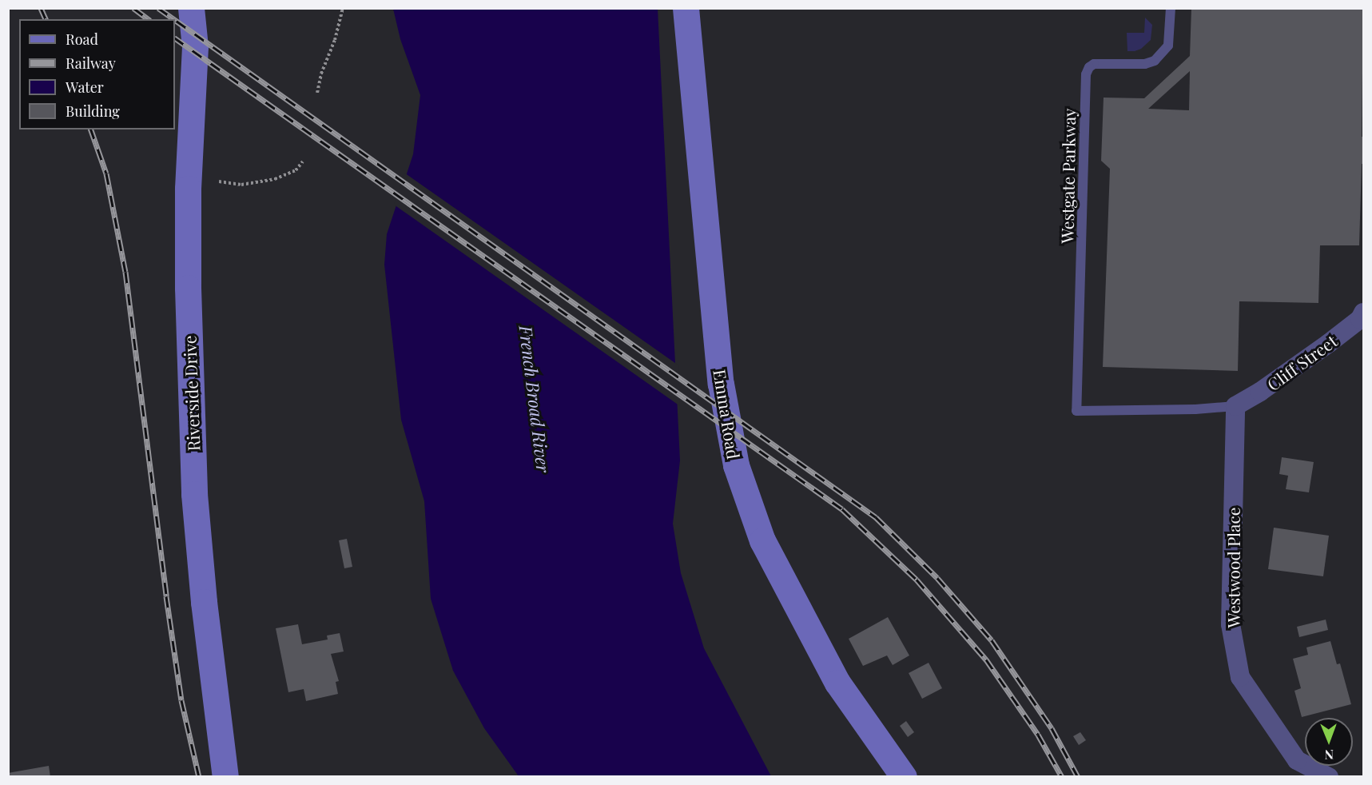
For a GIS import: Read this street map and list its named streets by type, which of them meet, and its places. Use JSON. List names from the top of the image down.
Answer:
{
  "streets": {
    "street": [
      "Cliff Street",
      "Riverside Drive",
      "Emma Road",
      "Westwood Place"
    ],
    "lane": ["Westgate Parkway"]
  },
  "crossings": [
    ["Westgate Parkway", "Cliff Street"],
    ["Westgate Parkway", "Westwood Place"],
    ["Cliff Street", "Westwood Place"]
  ],
  "water": ["French Broad River"],
  "legend": [
    "Road",
    "Railway",
    "Water",
    "Building"
  ],
  "north": "bottom"
}
